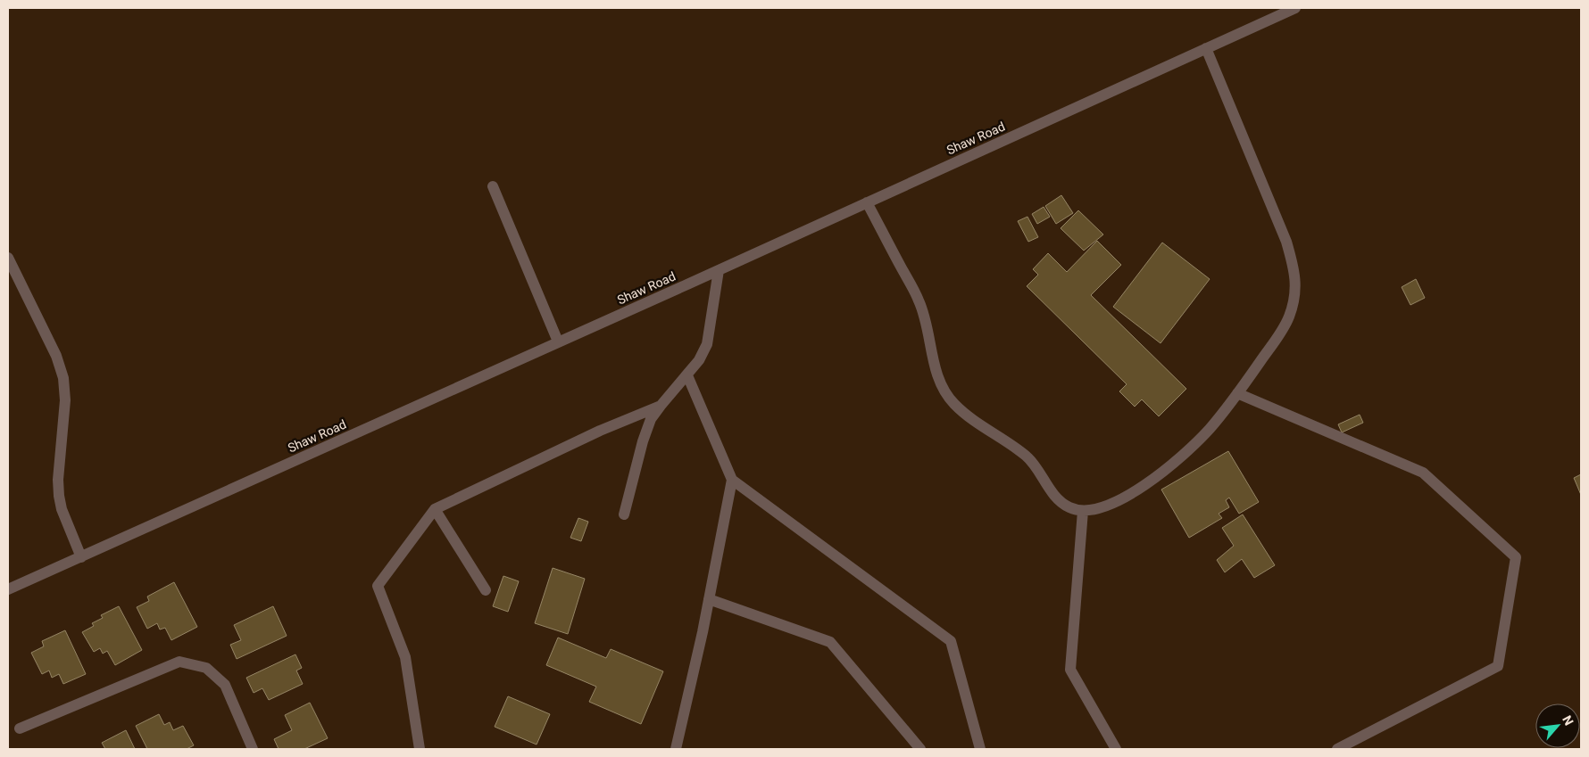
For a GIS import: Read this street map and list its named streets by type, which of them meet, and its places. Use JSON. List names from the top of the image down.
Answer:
{
  "streets": {
    "street": ["Shaw Road"]
  },
  "north": "top right"
}
